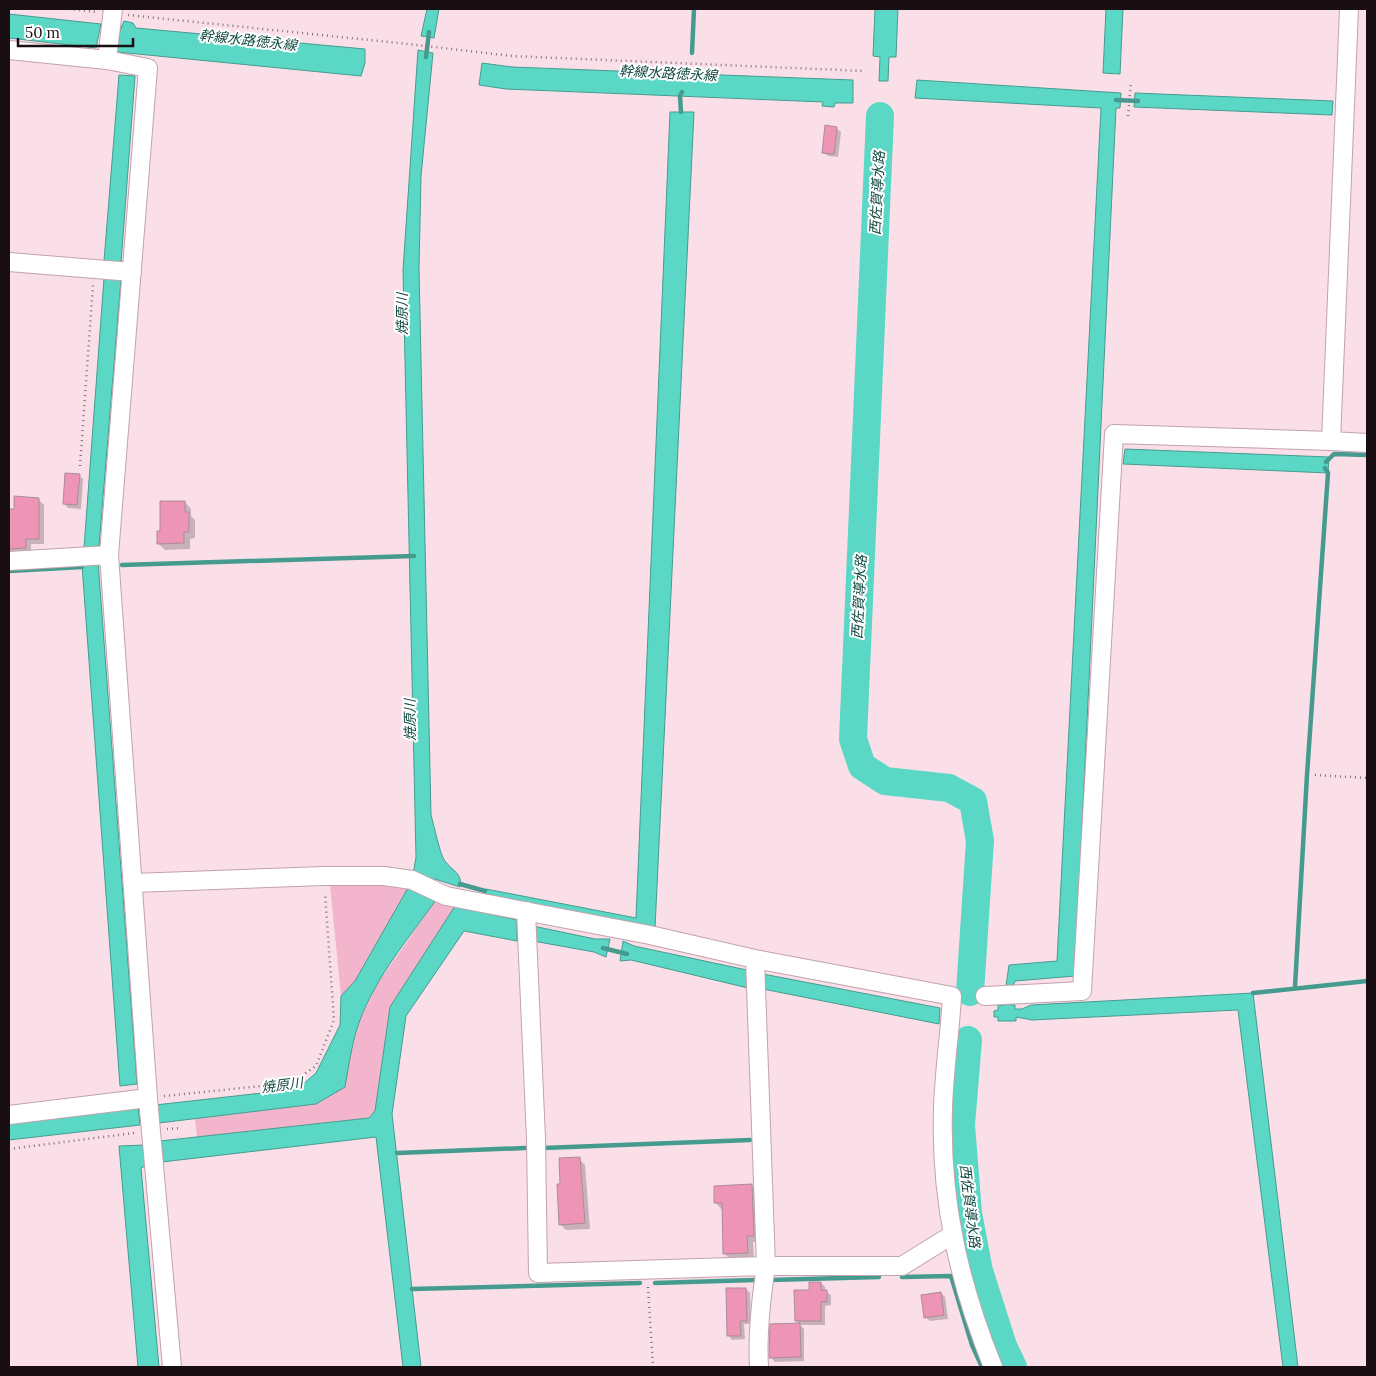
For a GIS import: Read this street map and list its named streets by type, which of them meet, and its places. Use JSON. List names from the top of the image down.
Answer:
{
  "water": ["幹線水路徳永線", "西佐賀導水路", "焼原川"],
  "scale_bar": "50 m"
}
